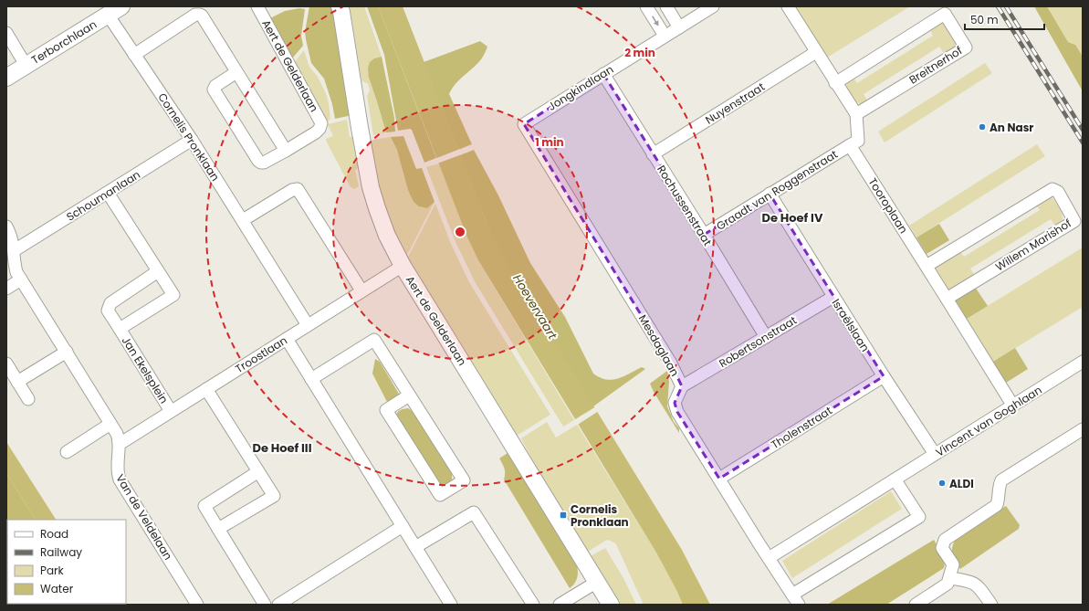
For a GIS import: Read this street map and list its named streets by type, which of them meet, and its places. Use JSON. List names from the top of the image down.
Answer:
{
  "streets": {
    "street": [
      "Terborchlaan",
      "Breitnerhof",
      "Aert de Gelderlaan",
      "Jongkindlaan",
      "Nuyenstraat",
      "Cornelis Pronklaan",
      "Graadt van Roggenstraat",
      "Schoumanlaan",
      "Rochussenstraat",
      "Tooroplaan",
      "Willem Marishof",
      "Israëlslaan",
      "Robertsonstraat",
      "Mesdaglaan",
      "Troostlaan",
      "Jan Ekelsplein",
      "Vincent van Goghlaan",
      "Tholenstraat",
      "Van de Veldelaan"
    ]
  },
  "crossings": [
    ["Terborchlaan", "Cornelis Pronklaan"],
    ["Aert de Gelderlaan", "Troostlaan"],
    ["Jongkindlaan", "Rochussenstraat"],
    ["Jongkindlaan", "Mesdaglaan"],
    ["Nuyenstraat", "Rochussenstraat"],
    ["Cornelis Pronklaan", "Schoumanlaan"],
    ["Cornelis Pronklaan", "Troostlaan"],
    ["Graadt van Roggenstraat", "Rochussenstraat"],
    ["Graadt van Roggenstraat", "Tooroplaan"],
    ["Graadt van Roggenstraat", "Israëlslaan"],
    ["Schoumanlaan", "Jan Ekelsplein"],
    ["Rochussenstraat", "Robertsonstraat"],
    ["Tooroplaan", "Willem Marishof"],
    ["Tooroplaan", "Vincent van Goghlaan"],
    ["Israëlslaan", "Robertsonstraat"],
    ["Israëlslaan", "Vincent van Goghlaan"],
    ["Israëlslaan", "Tholenstraat"],
    ["Robertsonstraat", "Mesdaglaan"],
    ["Mesdaglaan", "Vincent van Goghlaan"],
    ["Mesdaglaan", "Tholenstraat"],
    ["Troostlaan", "Jan Ekelsplein"],
    ["Troostlaan", "Van de Veldelaan"]
  ],
  "districts": ["De Hoef IV", "De Hoef III"],
  "water": ["Hoevervaart"],
  "places": {
    "other": ["An Nasr", "ALDI"],
    "transit": ["Cornelis Pronklaan"]
  },
  "legend": [
    "Road",
    "Railway",
    "Park",
    "Water"
  ],
  "scale_bar": "50 m",
  "rings": ["2 min", "1 min"]
}
